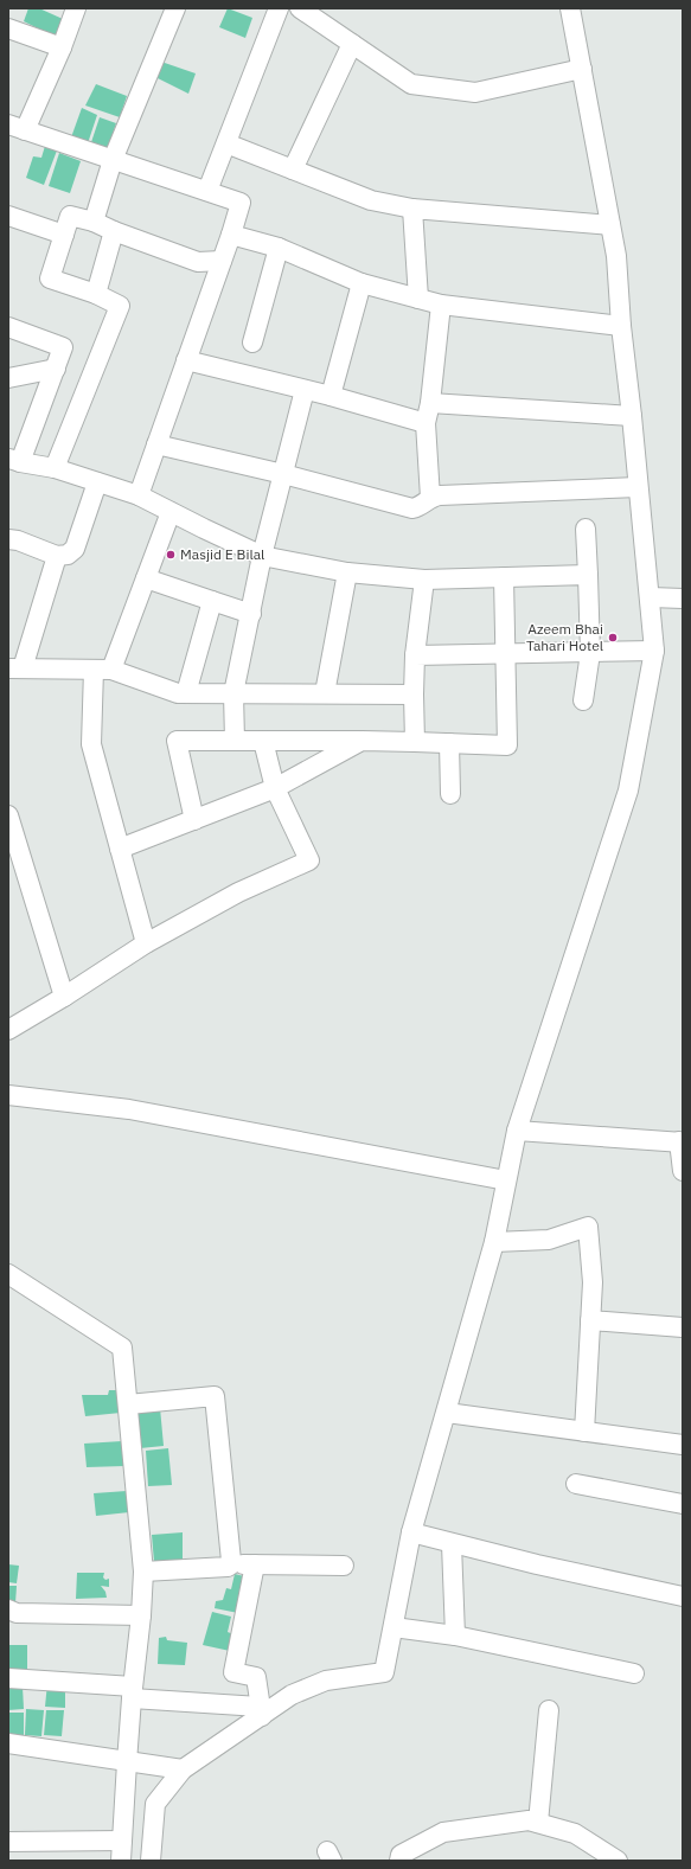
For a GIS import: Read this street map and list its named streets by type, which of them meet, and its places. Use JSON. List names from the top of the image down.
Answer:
{
  "places": ["Masjid E Bilal", "Azeem Bhai Tahari Hotel"]
}
